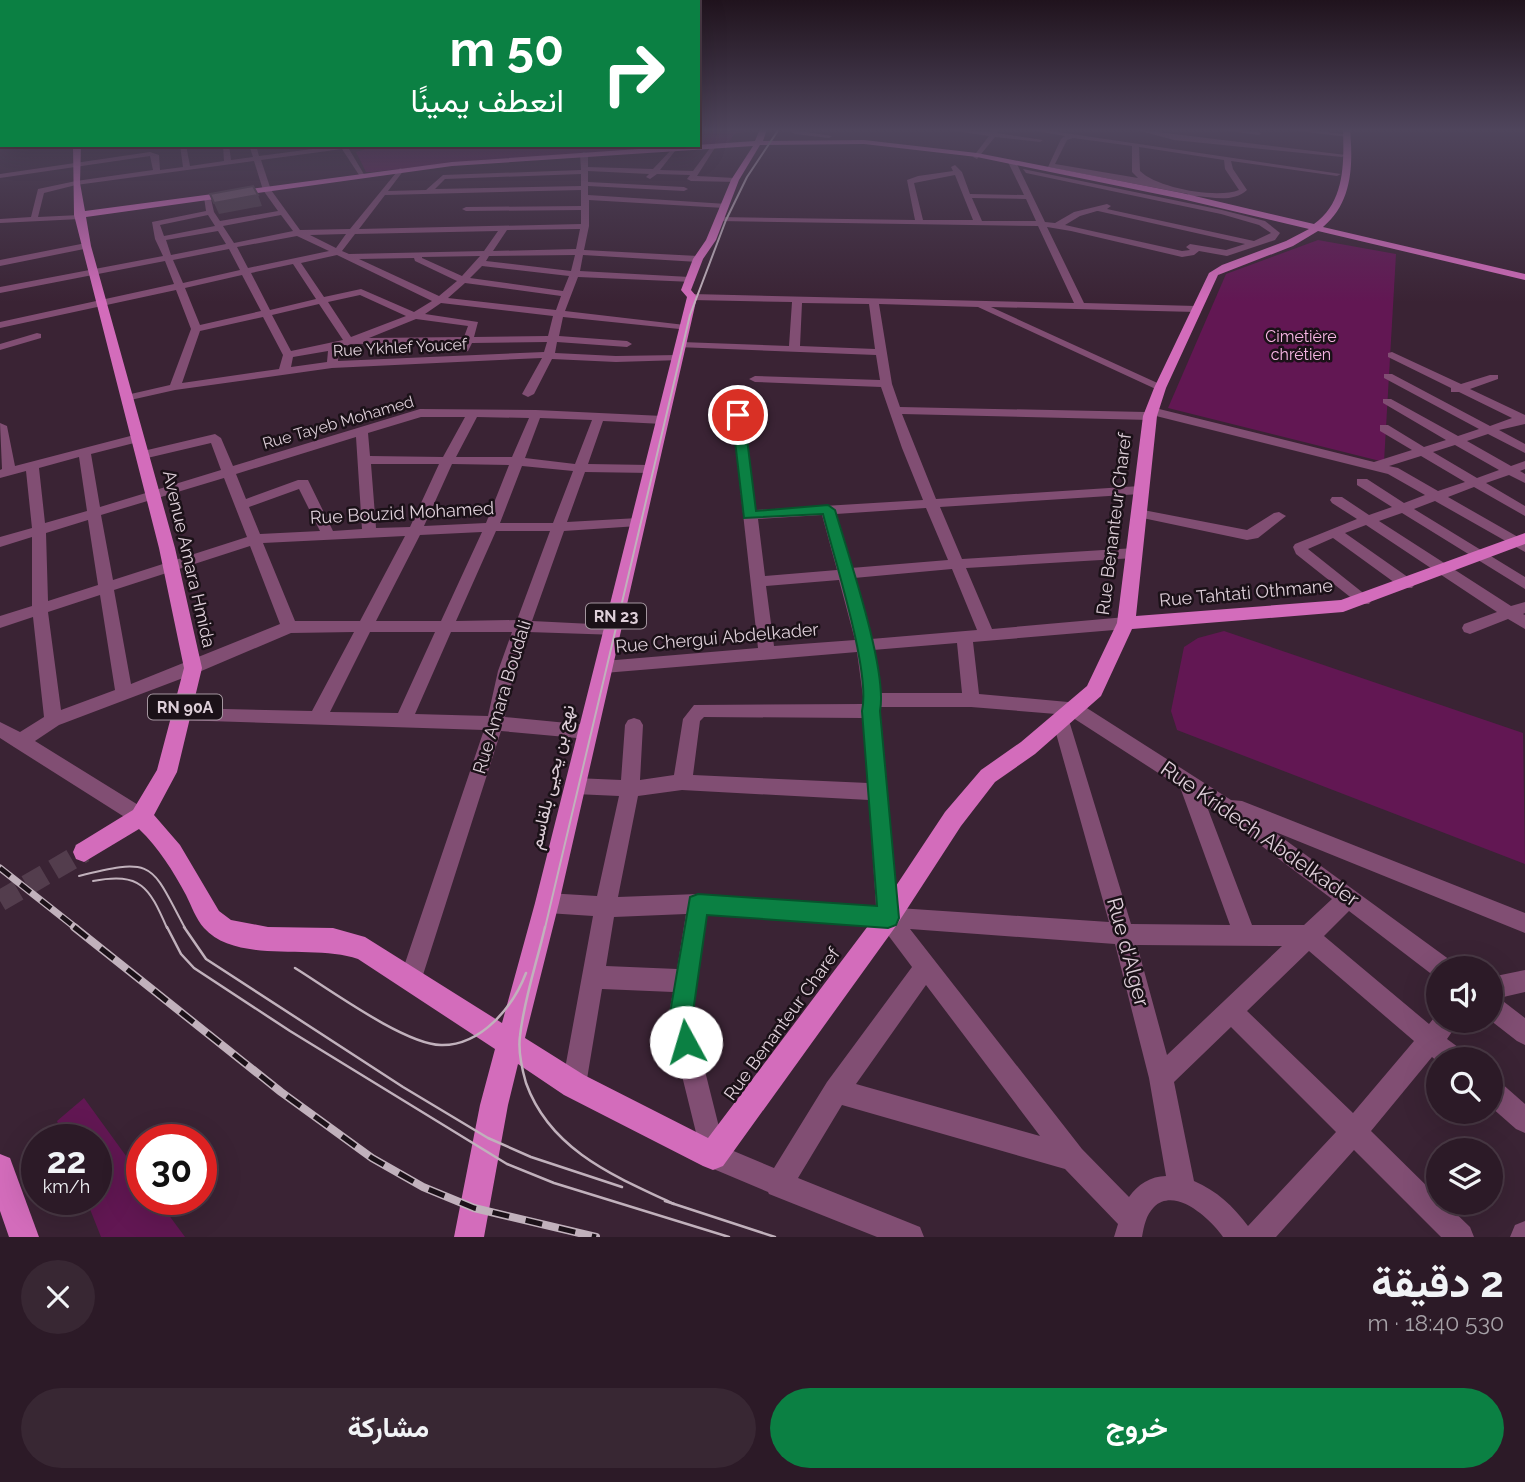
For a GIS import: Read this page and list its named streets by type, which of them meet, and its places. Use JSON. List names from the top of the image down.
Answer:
{
  "streets": {
    "main road": [
      "Rue Benanteur Charef",
      "Avenue Amara Hmida",
      "Rue Tahtati Othmane",
      "RN 23",
      "RN 90A",
      "نهج بن يحيى بلقاسم"
    ],
    "street": [
      "Rue Ykhlef Youcef",
      "Rue Tayeb Mohamed",
      "Rue Bouzid Mohamed",
      "Rue Chergui Abdelkader",
      "Rue Amara Boudali",
      "Rue Kridech Abdelkader",
      "Rue d'Alger"
    ]
  },
  "crossings": [
    ["Rue Ykhlef Youcef", "Avenue Amara Hmida"],
    ["Rue Ykhlef Youcef", "نهج بن يحيى بلقاسم"],
    ["Rue Tayeb Mohamed", "Avenue Amara Hmida"],
    ["Rue Tayeb Mohamed", "Rue Amara Boudali"],
    ["Rue Tayeb Mohamed", "نهج بن يحيى بلقاسم"],
    ["Rue Bouzid Mohamed", "Avenue Amara Hmida"],
    ["Rue Bouzid Mohamed", "Rue Amara Boudali"],
    ["Rue Bouzid Mohamed", "نهج بن يحيى بلقاسم"],
    ["Rue Benanteur Charef", "Rue Tahtati Othmane"],
    ["Rue Benanteur Charef", "Rue Chergui Abdelkader"],
    ["Rue Benanteur Charef", "Rue Kridech Abdelkader"],
    ["Rue Benanteur Charef", "Rue d'Alger"],
    ["Rue Tahtati Othmane", "Rue Chergui Abdelkader"],
    ["Rue Chergui Abdelkader", "نهج بن يحيى بلقاسم"],
    ["Rue Kridech Abdelkader", "Rue d'Alger"]
  ],
  "parks": ["Cimetière chrétien"],
  "page": {
    "turn": ["50 m", "انعطف يمينًا"],
    "speed": "22 km/h",
    "limit": "30",
    "heading": ["2 دقيقة", "530 m · 18:40"],
    "buttons": ["خروج", "مشاركة"]
  }
}
